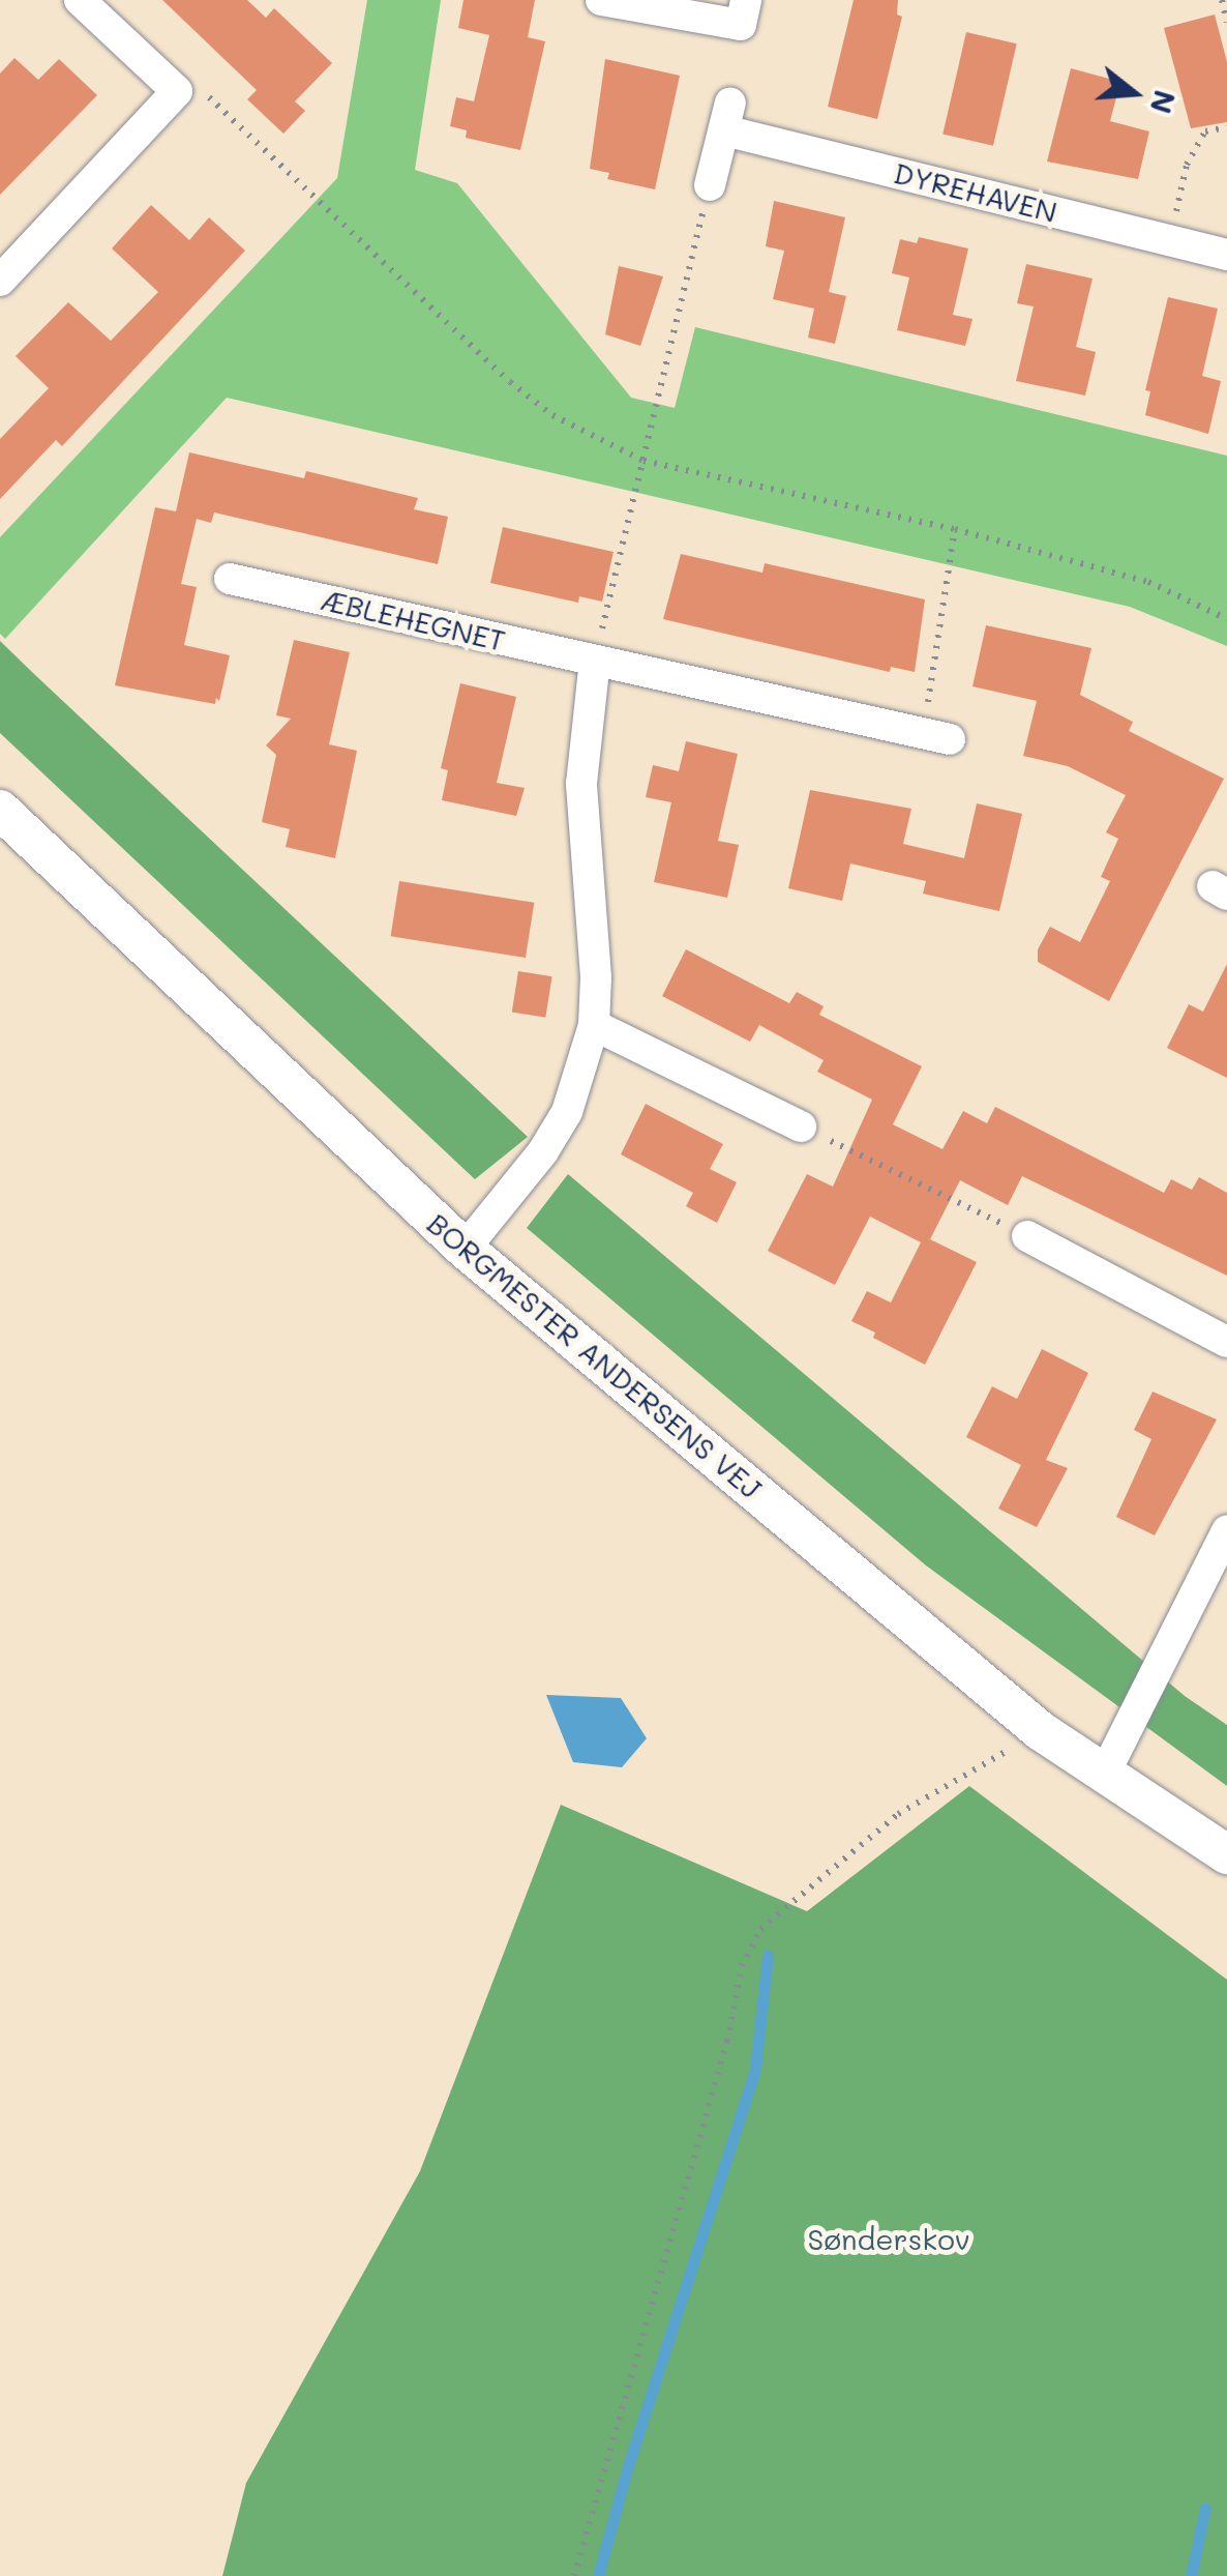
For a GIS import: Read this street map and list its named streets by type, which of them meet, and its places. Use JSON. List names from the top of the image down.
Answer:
{
  "streets": {
    "street": ["DYREHAVEN", "ÆBLEHEGNET", "BORGMESTER ANDERSENS VEJ"]
  },
  "parks": ["Sønderskov"],
  "north": "right"
}
